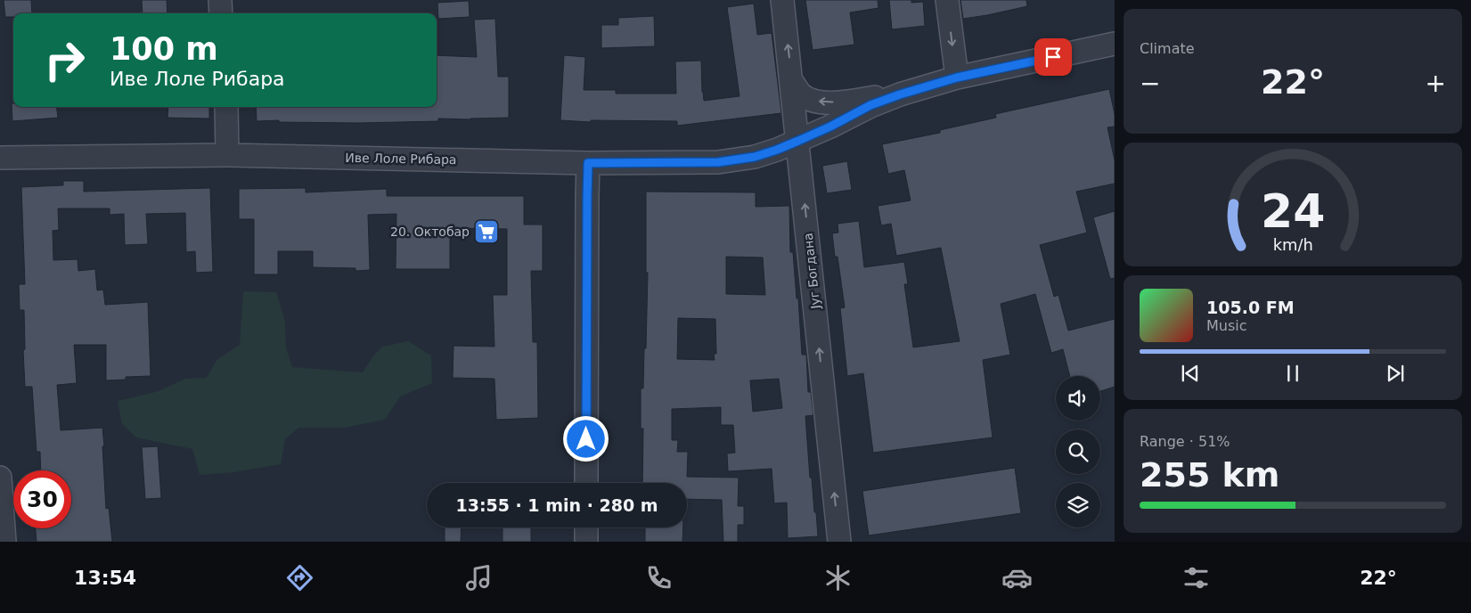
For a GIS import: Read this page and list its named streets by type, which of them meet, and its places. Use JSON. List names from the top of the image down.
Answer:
{
  "streets": {
    "street": ["Иве Лоле Рибара", "Југ Богдана"]
  },
  "crossings": [
    ["Иве Лоле Рибара", "Југ Богдана"]
  ],
  "one_way": ["Југ Богдана"],
  "places": {
    "supermarket": ["20. Октобар"]
  },
  "page": {
    "tile": [
      "Climate",
      ["Range · 51%", "255 km"]
    ],
    "turn": ["100 m", "Иве Лоле Рибара"],
    "heat": ["−", "22°", "+"],
    "song": ["105.0 FM", "Music"],
    "limit": "30",
    "trip": "13:55 · 1 min · 280 m",
    "tabs": ["13:54", "22°"],
    "gauge": ["24", "km/h"]
  }
}
